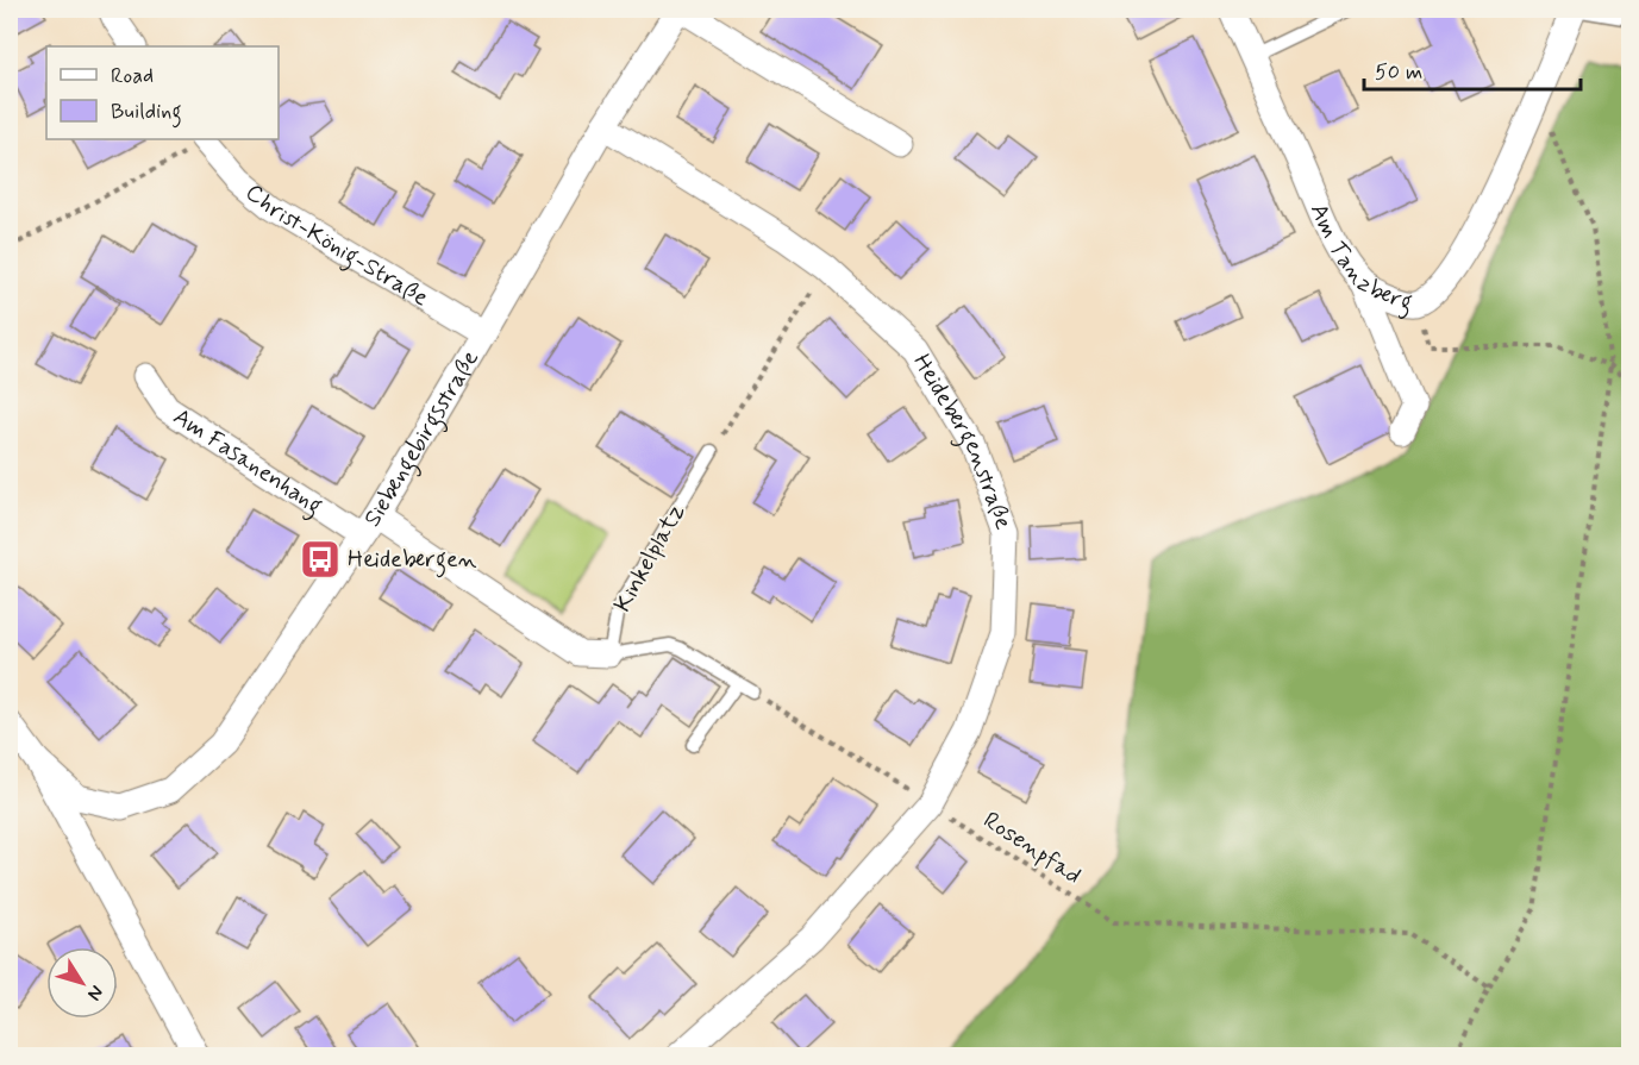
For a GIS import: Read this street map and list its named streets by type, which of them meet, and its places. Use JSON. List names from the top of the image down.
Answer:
{
  "streets": {
    "street": [
      "Christ-König-Straße",
      "Am Tanzberg",
      "Siebengebirgsstraße",
      "Heidebergenstraße",
      "Am Fasanenhang"
    ],
    "lane": ["Kinkelplatz"],
    "path": ["Rosenpfad"]
  },
  "crossings": [
    ["Christ-König-Straße", "Siebengebirgsstraße"],
    ["Siebengebirgsstraße", "Heidebergenstraße"],
    ["Siebengebirgsstraße", "Am Fasanenhang"],
    ["Heidebergenstraße", "Rosenpfad"]
  ],
  "places": {
    "bus stop": ["Heidebergen"]
  },
  "legend": ["Road", "Building"],
  "scale_bar": "50 m",
  "north": "bottom right"
}
